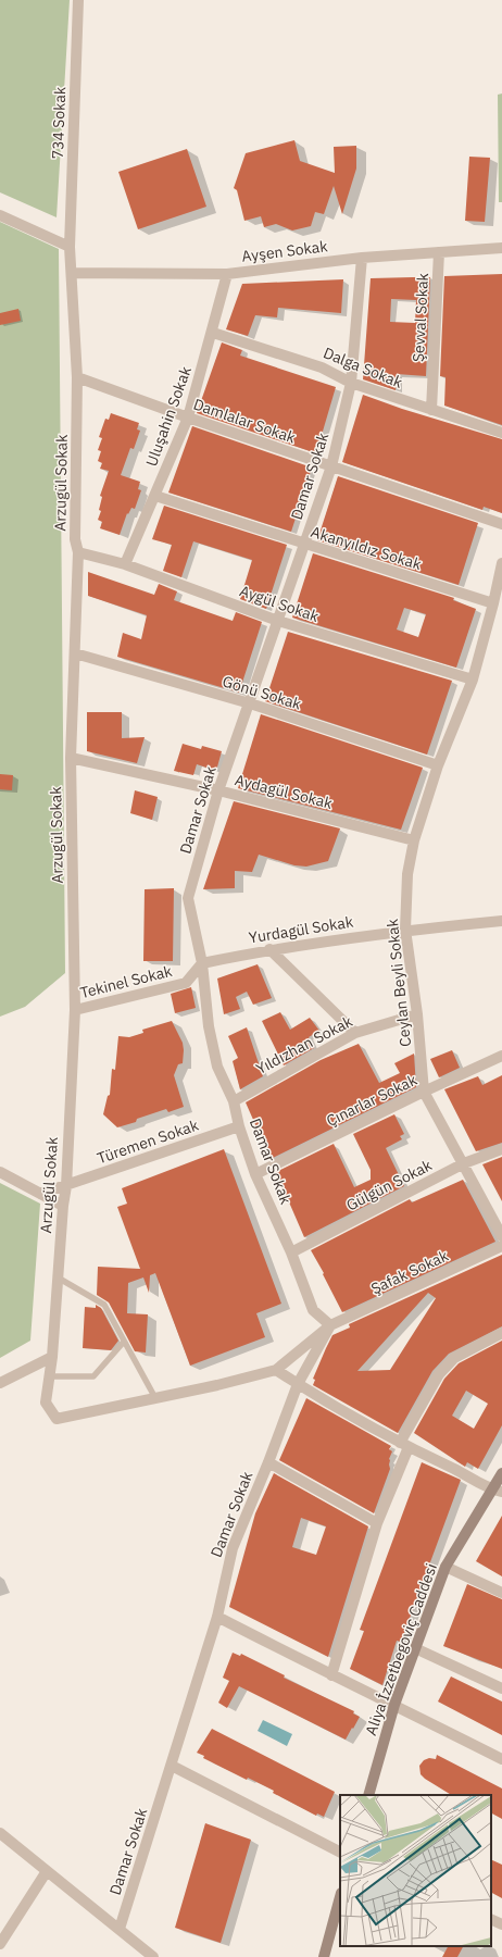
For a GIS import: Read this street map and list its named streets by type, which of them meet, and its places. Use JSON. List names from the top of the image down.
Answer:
{
  "streets": {
    "street": [
      "734 Sokak",
      "Ayşen Sokak",
      "Şevval Sokak",
      "Dalga Sokak",
      "Uluşahin Sokak",
      "Damlalar Sokak",
      "Damar Sokak",
      "Arzugül Sokak",
      "Akanyıldız Sokak",
      "Aygül Sokak",
      "Gönü Sokak",
      "Aydagül Sokak",
      "Yurdagül Sokak",
      "Tekinel Sokak",
      "Ceylan Beyli Sokak",
      "Yıldızhan Sokak",
      "Çınarlar Sokak",
      "Türemen Sokak",
      "Gülgün Sokak",
      "Şafak Sokak",
      "Aliya İzzetbegoviç Caddesi"
    ]
  },
  "crossings": [
    ["734 Sokak", "Arzugül Sokak"],
    ["Ayşen Sokak", "Şevval Sokak"],
    ["Ayşen Sokak", "Uluşahin Sokak"],
    ["Ayşen Sokak", "Damar Sokak"],
    ["Ayşen Sokak", "Arzugül Sokak"],
    ["Şevval Sokak", "Dalga Sokak"],
    ["Dalga Sokak", "Uluşahin Sokak"],
    ["Dalga Sokak", "Damar Sokak"],
    ["Uluşahin Sokak", "Damlalar Sokak"],
    ["Uluşahin Sokak", "Akanyıldız Sokak"],
    ["Uluşahin Sokak", "Aygül Sokak"],
    ["Damlalar Sokak", "Damar Sokak"],
    ["Damlalar Sokak", "Arzugül Sokak"],
    ["Damar Sokak", "Akanyıldız Sokak"],
    ["Damar Sokak", "Aygül Sokak"],
    ["Damar Sokak", "Gönü Sokak"],
    ["Damar Sokak", "Aydagül Sokak"],
    ["Damar Sokak", "Yurdagül Sokak"],
    ["Damar Sokak", "Tekinel Sokak"],
    ["Damar Sokak", "Yıldızhan Sokak"],
    ["Damar Sokak", "Çınarlar Sokak"],
    ["Damar Sokak", "Türemen Sokak"],
    ["Damar Sokak", "Gülgün Sokak"],
    ["Damar Sokak", "Şafak Sokak"],
    ["Arzugül Sokak", "Aygül Sokak"],
    ["Arzugül Sokak", "Gönü Sokak"],
    ["Arzugül Sokak", "Aydagül Sokak"],
    ["Arzugül Sokak", "Tekinel Sokak"],
    ["Arzugül Sokak", "Türemen Sokak"],
    ["Akanyıldız Sokak", "Ceylan Beyli Sokak"],
    ["Aygül Sokak", "Ceylan Beyli Sokak"],
    ["Gönü Sokak", "Ceylan Beyli Sokak"],
    ["Aydagül Sokak", "Ceylan Beyli Sokak"],
    ["Yurdagül Sokak", "Tekinel Sokak"],
    ["Yurdagül Sokak", "Ceylan Beyli Sokak"],
    ["Ceylan Beyli Sokak", "Yıldızhan Sokak"],
    ["Ceylan Beyli Sokak", "Çınarlar Sokak"],
    ["Ceylan Beyli Sokak", "Gülgün Sokak"]
  ]
}
